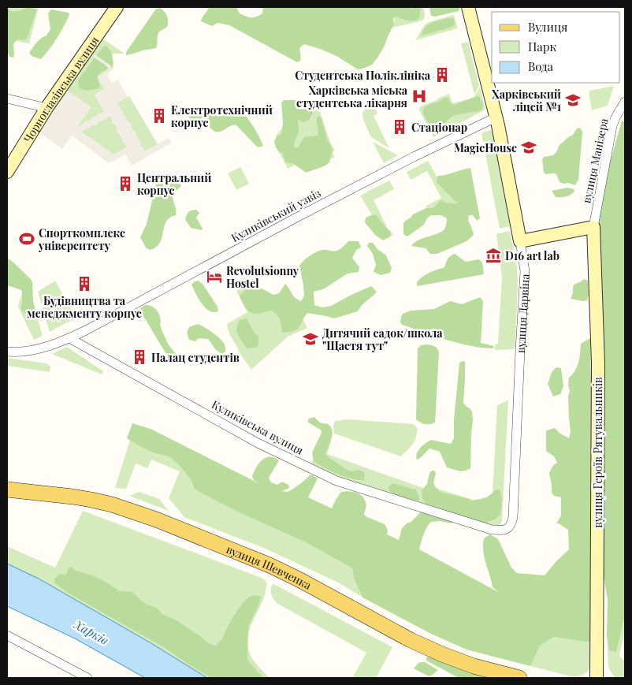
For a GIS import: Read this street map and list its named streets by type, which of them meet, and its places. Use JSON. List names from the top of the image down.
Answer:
{
  "streets": {
    "main road": ["вулиця Шевченка"],
    "street": [
      "Чорноглазівська вулиця",
      "вулиця Манізера",
      "Куликівський узвіз",
      "вулиця Дарвіна",
      "Куликівська вулиця",
      "вулиця Героїв Рятувальників"
    ]
  },
  "crossings": [
    ["вулиця Манізера", "вулиця Героїв Рятувальників"],
    ["Куликівський узвіз", "вулиця Дарвіна"],
    ["Куликівський узвіз", "Куликівська вулиця"],
    ["вулиця Дарвіна", "Куликівська вулиця"]
  ],
  "water": ["Харків"],
  "places": {
    "building": [
      "Студентська Поліклініка",
      "Електротехнічний корпус",
      "Стаціонар",
      "Центральний корпус",
      "Будівництва та менеджменту корпус",
      "Палац студентів"
    ],
    "hospital": ["Харківська міська студентська лікарня"],
    "school or university": ["Харківський ліцей №1", "MagicHouse", "Дитячий садок/школа \"Щастя тут\""],
    "sports": ["Спорткомплекс університету"],
    "museum": ["D16 art lab"],
    "hotel": ["Revolutsionny Hostel"]
  },
  "legend": ["Вулиця", "Парк", "Вода"]
}
